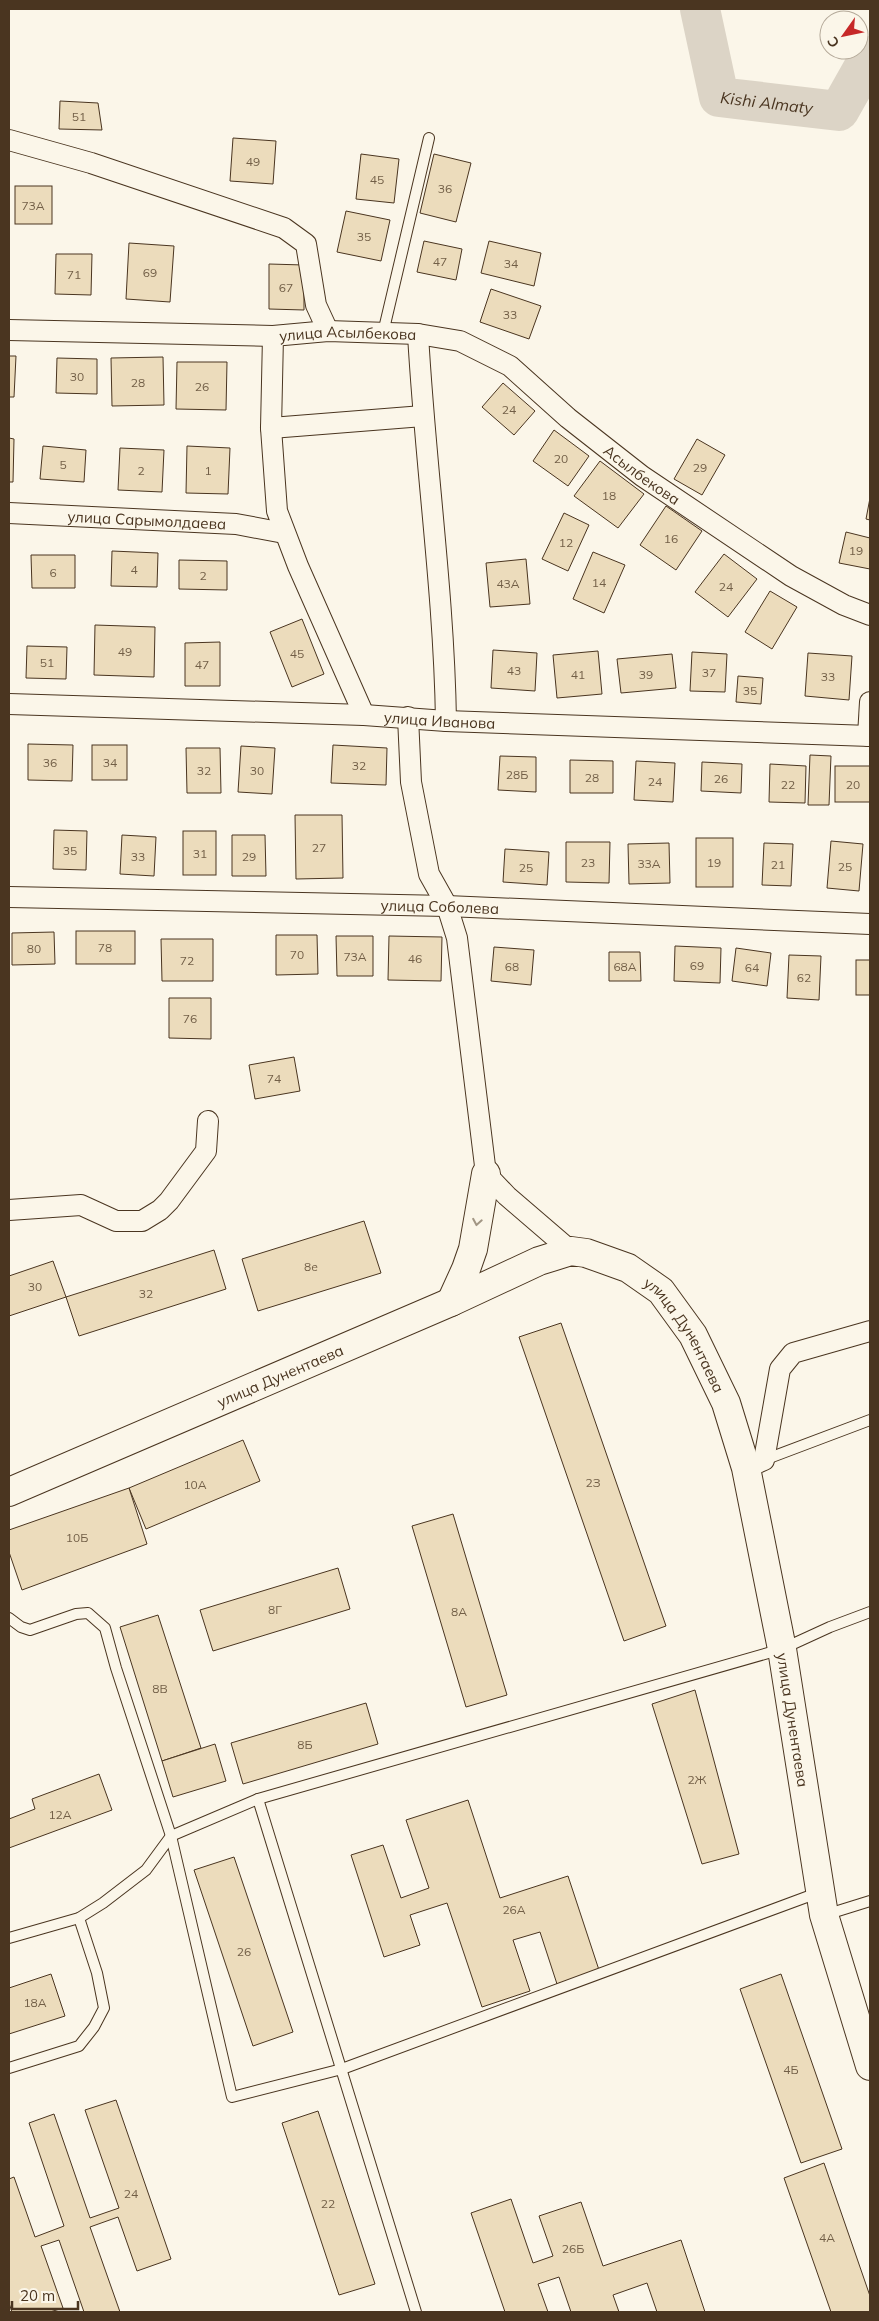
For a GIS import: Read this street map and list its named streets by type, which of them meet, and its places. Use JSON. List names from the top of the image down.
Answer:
{
  "streets": {
    "street": [
      "улица Асылбекова",
      "Асылбекова",
      "улица Сарымолдаева",
      "улица Иванова",
      "улица Соболева",
      "улица Дунентаева"
    ]
  },
  "crossings": [
    ["улица Асылбекова", "Асылбекова"],
    ["улица Асылбекова", "улица Иванова"]
  ],
  "water": ["Kіshі Almaty"],
  "house_numbers": [
    "51",
    "49",
    "45",
    "36",
    "73А",
    "35",
    "47",
    "34",
    "69",
    "71",
    "67",
    "33",
    "30",
    "28",
    "26",
    "24",
    "20",
    "5",
    "29",
    "2",
    "1",
    "18",
    "16",
    "12",
    "19",
    "4",
    "6",
    "2",
    "14",
    "43А",
    "24",
    "49",
    "45",
    "51",
    "47",
    "43",
    "37",
    "41",
    "39",
    "33",
    "35",
    "36",
    "34",
    "32",
    "32",
    "30",
    "28Б",
    "28",
    "26",
    "24",
    "22",
    "20",
    "27",
    "35",
    "31",
    "33",
    "29",
    "23",
    "19",
    "33А",
    "21",
    "25",
    "25",
    "78",
    "80",
    "70",
    "73А",
    "46",
    "72",
    "69",
    "68",
    "68А",
    "64",
    "62",
    "76",
    "74",
    "8е",
    "30",
    "32",
    "2З",
    "10А",
    "10Б",
    "8Г",
    "8А",
    "8В",
    "8Б",
    "2Ж",
    "12А",
    "26А",
    "26",
    "18А",
    "4Б",
    "24",
    "22",
    "4А",
    "26Б"
  ],
  "scale_bar": "20 m",
  "north": "bottom left"
}
